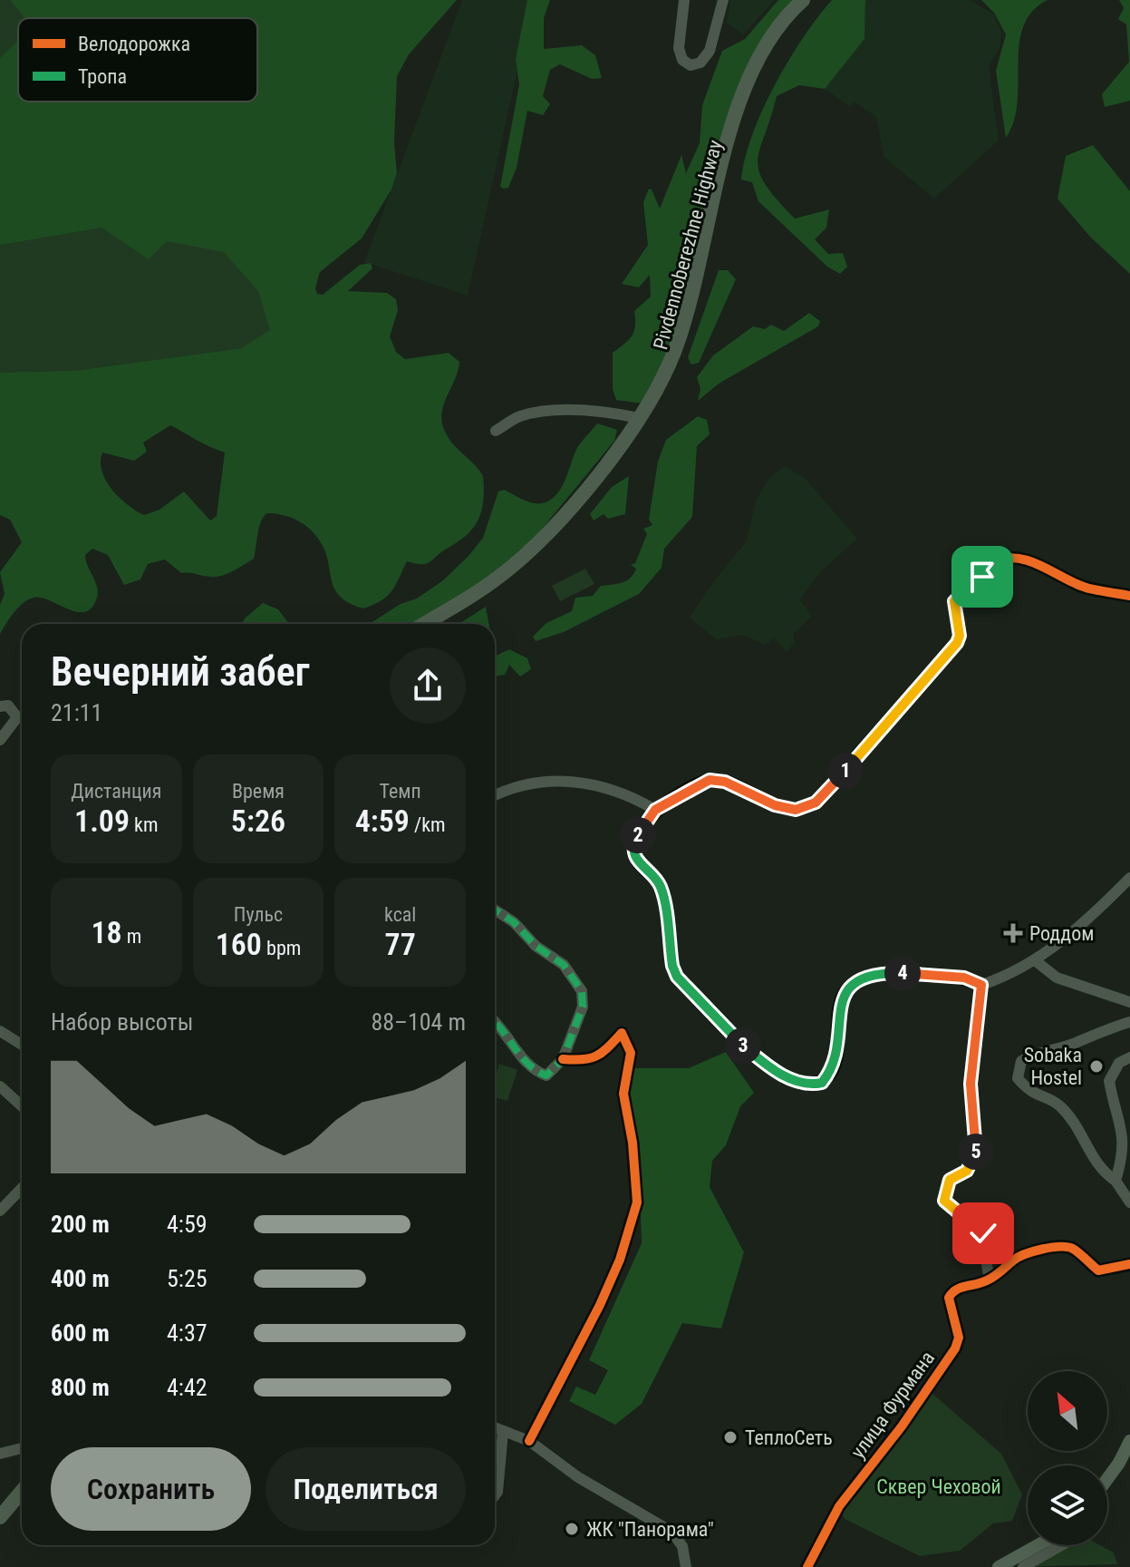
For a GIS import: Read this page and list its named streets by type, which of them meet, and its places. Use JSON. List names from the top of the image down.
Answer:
{
  "streets": {
    "highway": ["Pivdennoberezhne Highway"],
    "street": ["улица Фурмана"]
  },
  "parks": ["Сквер Чеховой"],
  "places": {
    "health": ["Роддом"],
    "other": ["Sobaka Hostel", "ТеплоСеть", "ЖК \"Панорама\""]
  },
  "legend": ["Велодорожка", "Тропа"],
  "north": "top left",
  "page": {
    "heading": ["Вечерний забег", "21:11"],
    "stats": [
      ["Дистанция", "1.09 km"],
      ["Время", "5:26"],
      ["Темп", "4:59 /km"],
      ["18 m"],
      ["Пульс", "160 bpm"],
      ["kcal", "77"]
    ],
    "pins": [
      "1",
      "2",
      "4",
      "3",
      "5"
    ],
    "chart": ["Набор высоты", "88–104 m"],
    "list": [
      {
        "name": "200 m",
        "note": "4:59"
      },
      {
        "name": "400 m",
        "note": "5:25"
      },
      {
        "name": "600 m",
        "note": "4:37"
      },
      {
        "name": "800 m",
        "note": "4:42"
      }
    ],
    "buttons": ["Сохранить", "Поделиться"]
  }
}
